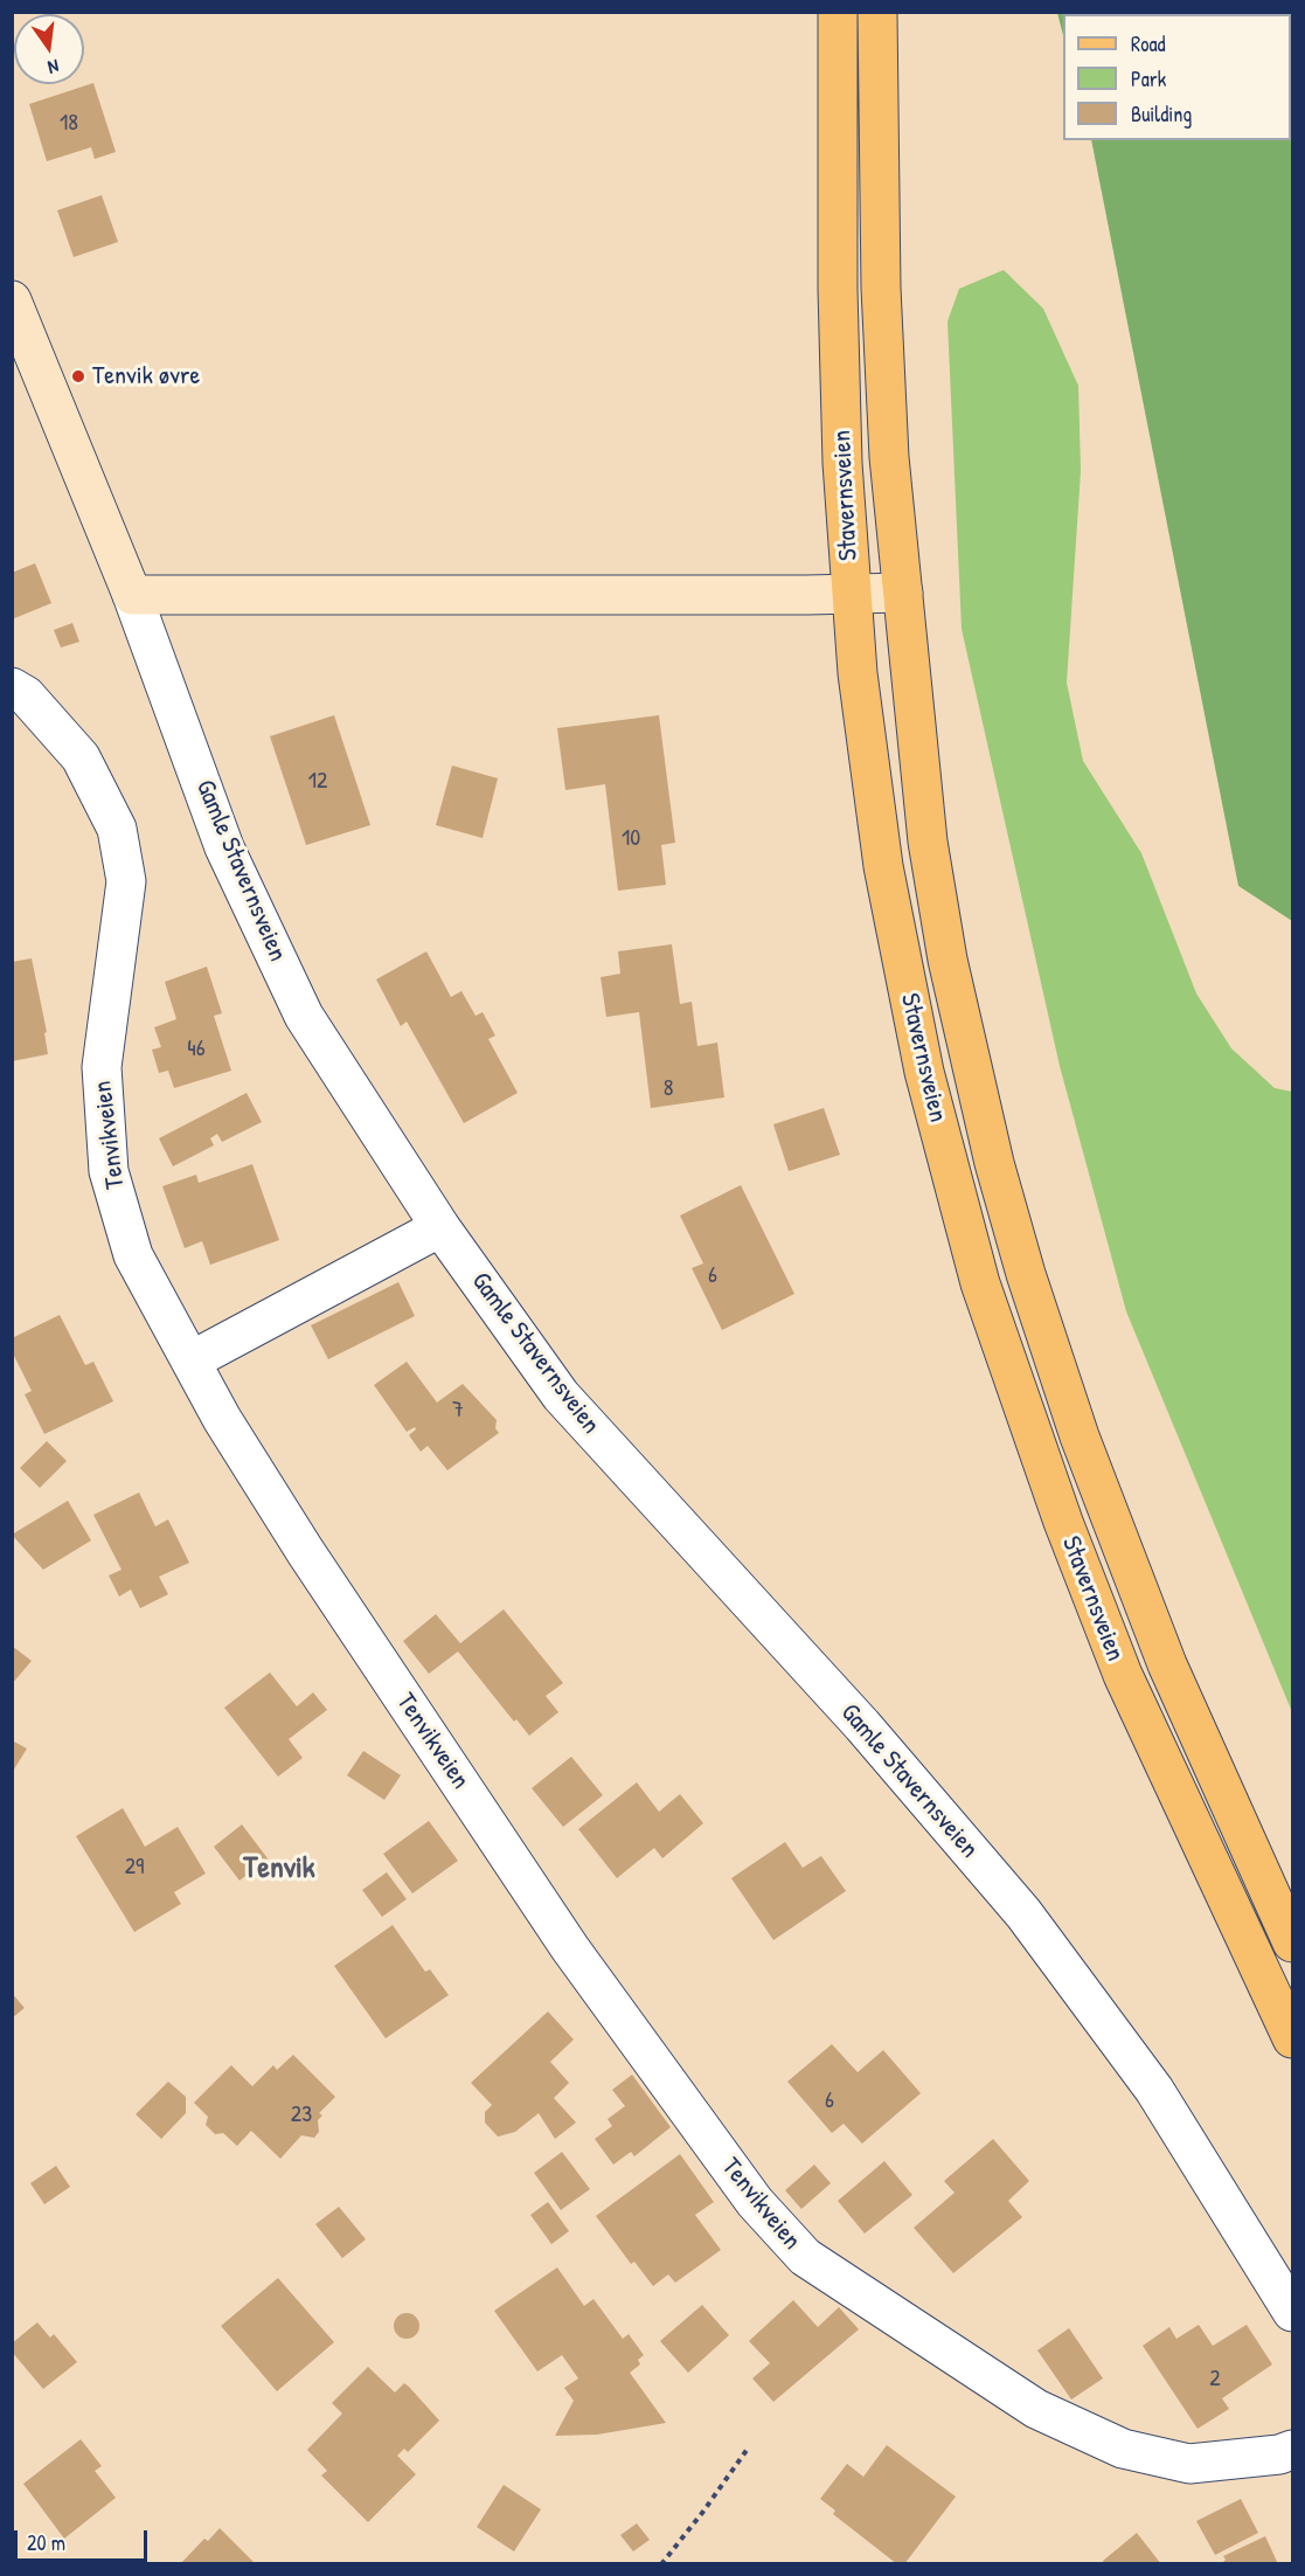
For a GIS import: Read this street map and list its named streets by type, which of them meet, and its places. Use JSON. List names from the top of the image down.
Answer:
{
  "streets": {
    "main road": ["Stavernsveien"],
    "street": ["Gamle Stavernsveien", "Tenvikveien"]
  },
  "districts": ["Tenvik"],
  "places": ["Tenvik øvre"],
  "house_numbers": [
    "18",
    "12",
    "10",
    "46",
    "8",
    "6",
    "7",
    "29",
    "6",
    "23",
    "2"
  ],
  "legend": ["Road", "Park", "Building"],
  "scale_bar": "20 m",
  "north": "bottom"
}
